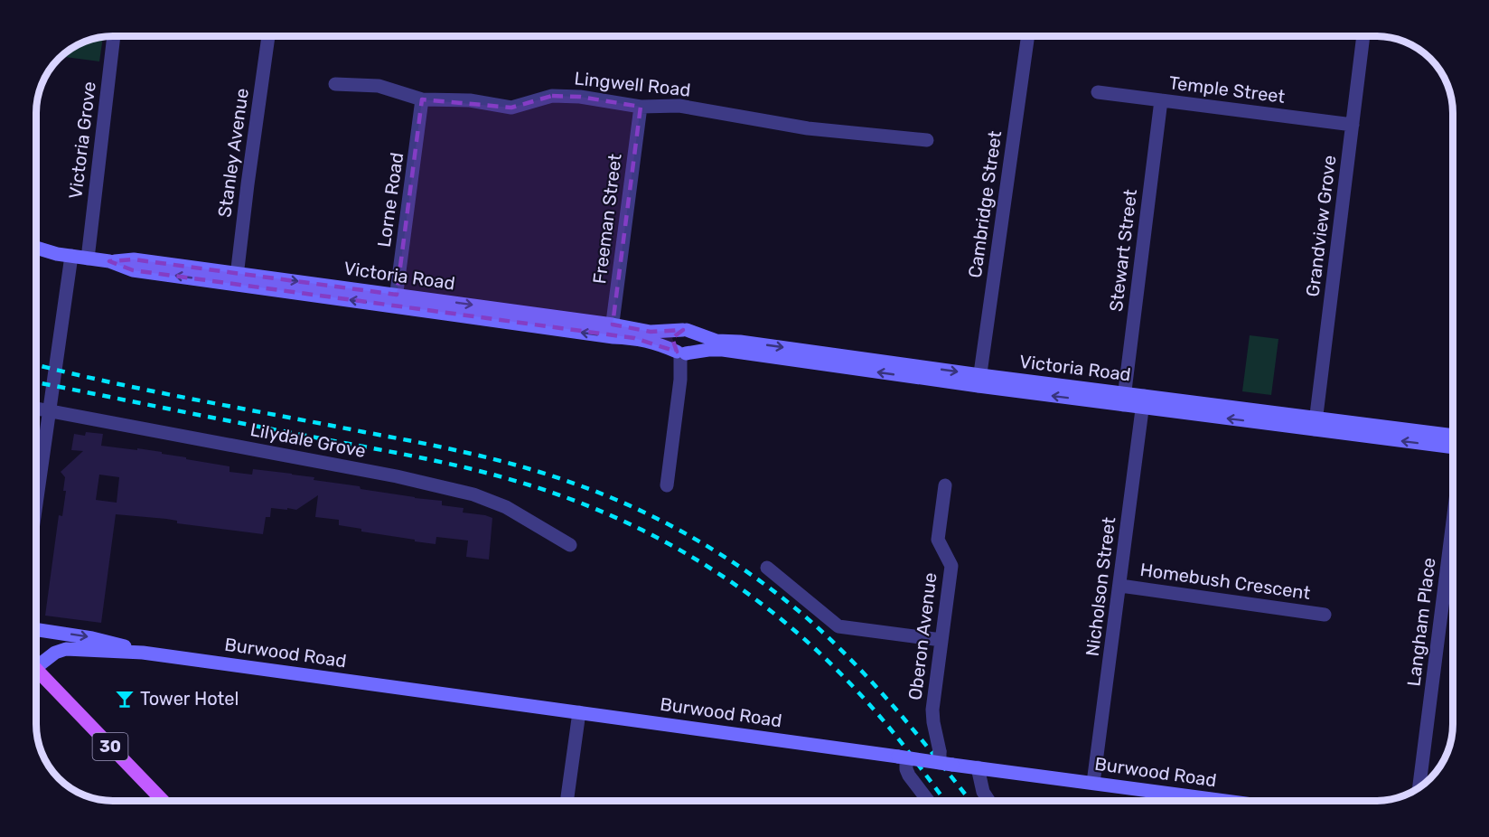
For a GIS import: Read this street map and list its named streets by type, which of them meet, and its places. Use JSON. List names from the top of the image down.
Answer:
{
  "streets": {
    "main road": ["30"],
    "street": [
      "Lingwell Road",
      "Temple Street",
      "Victoria Grove",
      "Stanley Avenue",
      "Lorne Road",
      "Cambridge Street",
      "Freeman Street",
      "Grandview Grove",
      "Stewart Street",
      "Victoria Road",
      "Lilydale Grove",
      "Homebush Crescent",
      "Nicholson Street",
      "Langham Place",
      "Oberon Avenue",
      "Burwood Road"
    ]
  },
  "crossings": [
    ["Lingwell Road", "Lorne Road"],
    ["Lingwell Road", "Freeman Street"],
    ["Temple Street", "Grandview Grove"],
    ["Temple Street", "Stewart Street"],
    ["Victoria Grove", "Victoria Road"],
    ["Stanley Avenue", "Victoria Road"],
    ["Lorne Road", "Victoria Road"],
    ["Cambridge Street", "Victoria Road"],
    ["Freeman Street", "Victoria Road"],
    ["Grandview Grove", "Victoria Road"],
    ["Stewart Street", "Victoria Road"],
    ["Victoria Road", "Nicholson Street"],
    ["Homebush Crescent", "Nicholson Street"],
    ["Nicholson Street", "Burwood Road"],
    ["Oberon Avenue", "Burwood Road"]
  ],
  "places": {
    "bar": ["Tower Hotel"]
  }
}
